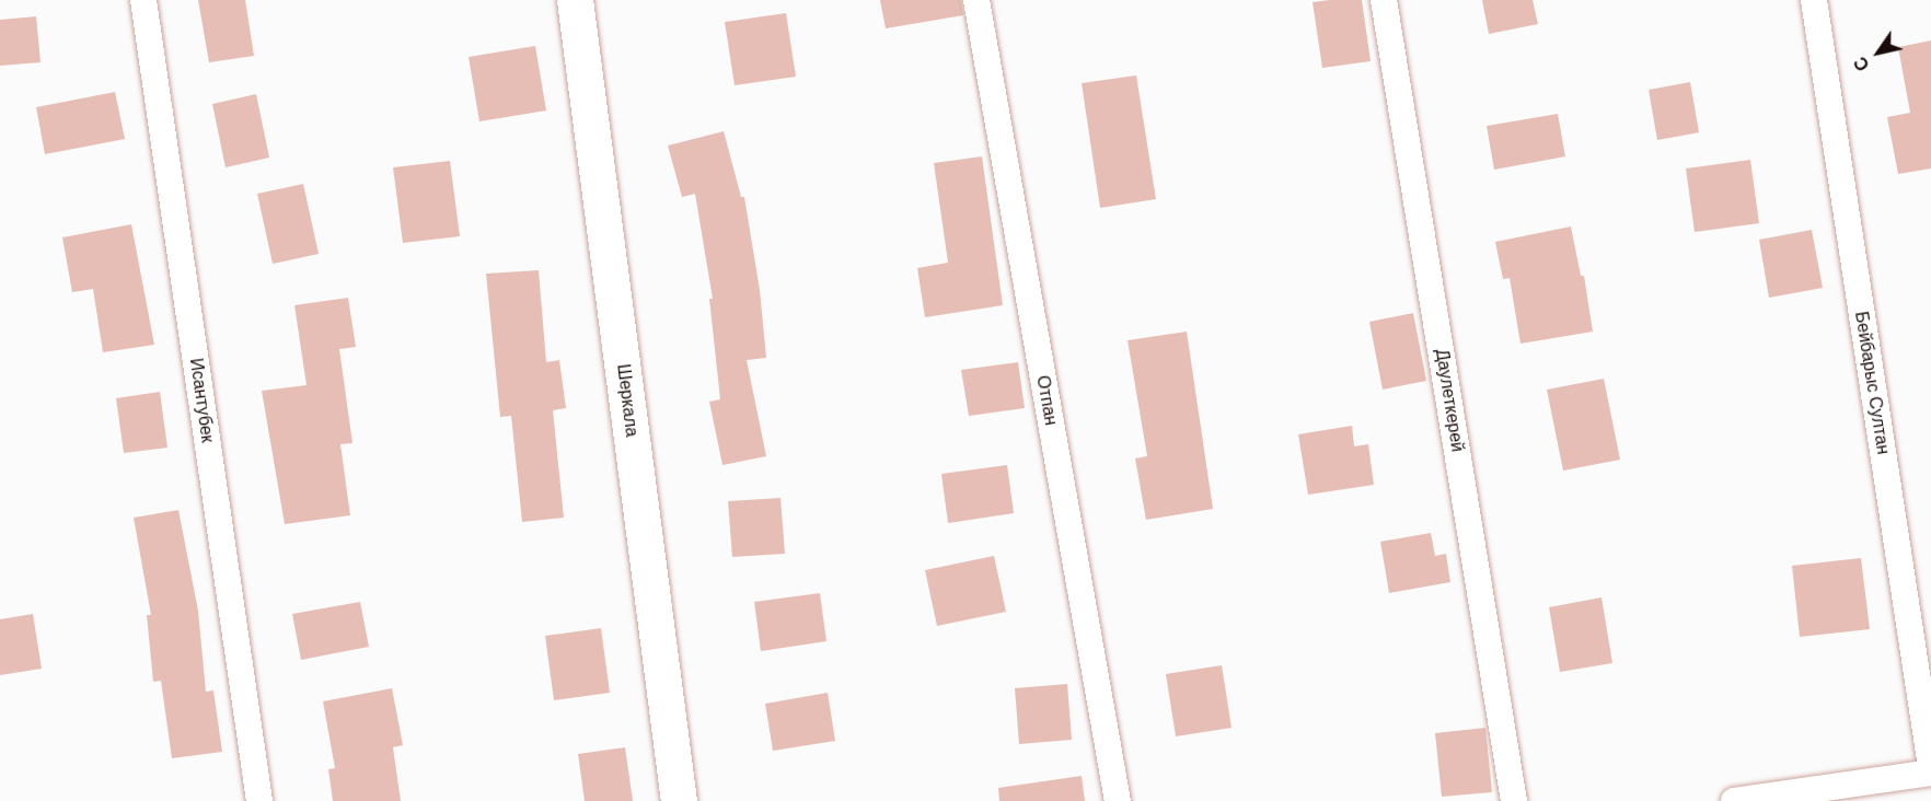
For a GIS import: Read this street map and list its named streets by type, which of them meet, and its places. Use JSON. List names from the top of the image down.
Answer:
{
  "streets": {
    "street": [
      "Бейбарыс Султан",
      "Исантубек",
      "Шеркала",
      "Отпан",
      "Даулеткерей"
    ]
  },
  "north": "bottom left"
}
